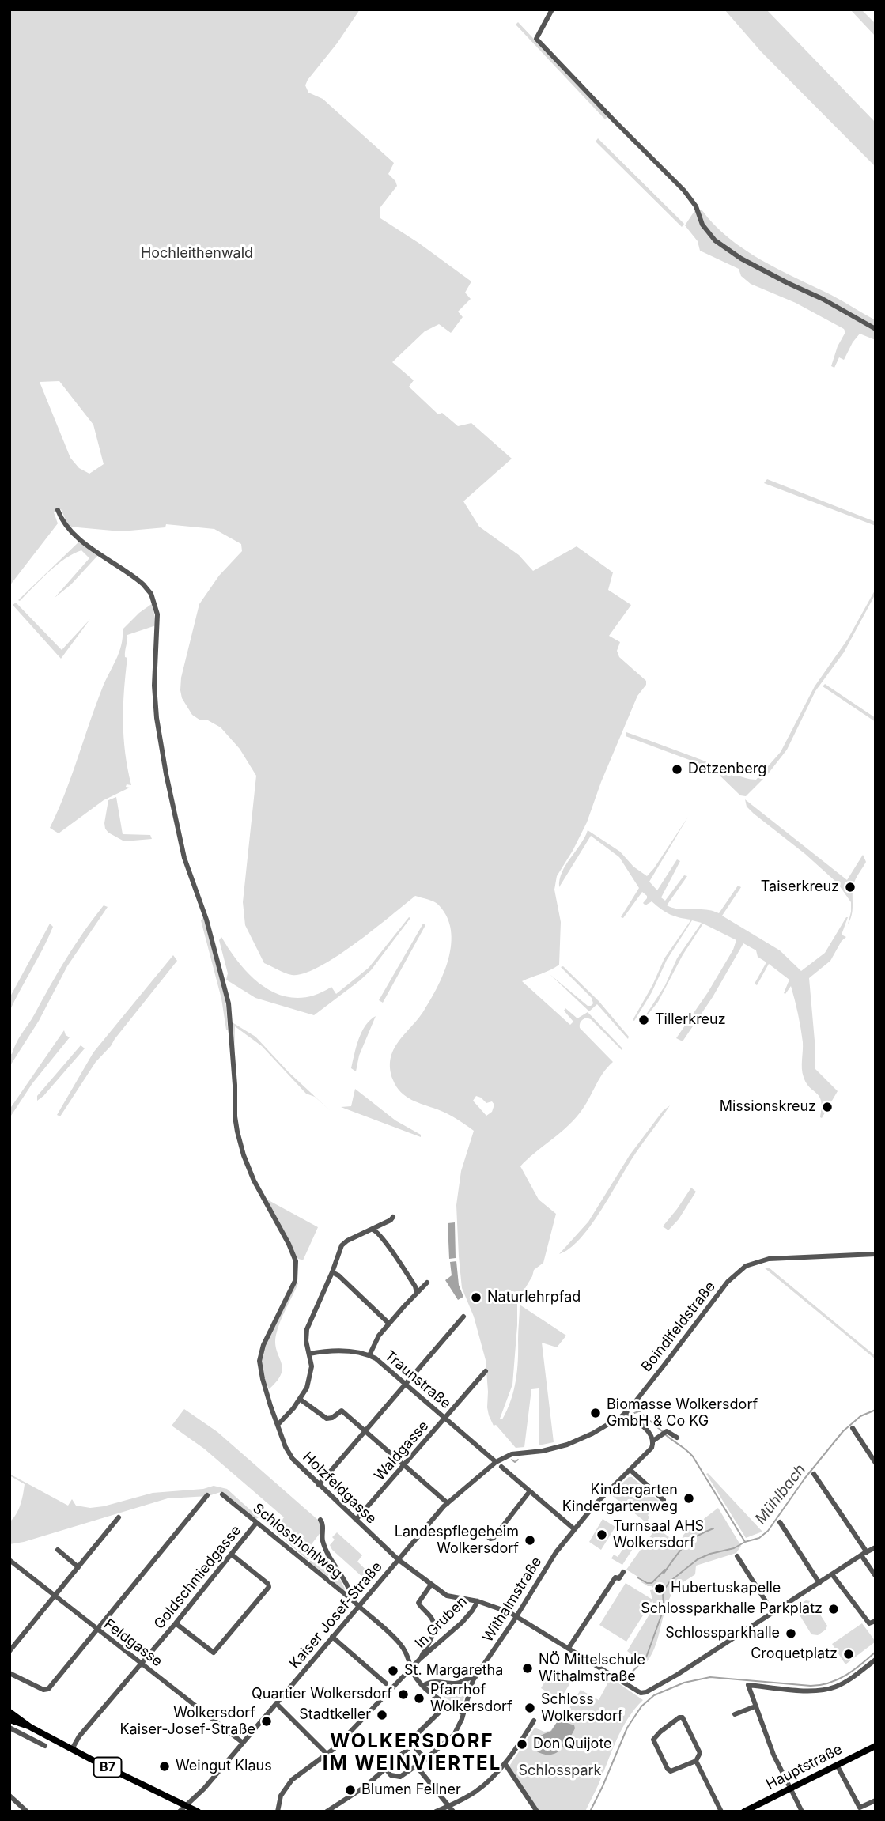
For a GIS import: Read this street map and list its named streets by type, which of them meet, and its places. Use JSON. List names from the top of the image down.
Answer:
{
  "streets": {
    "main road": ["B7", "Hauptstraße"],
    "street": [
      "Boindlfeldstraße",
      "Traunstraße",
      "Waldgasse",
      "Holzfeldgasse",
      "Schlosshohlweg",
      "Goldschmiedgasse",
      "Withalmstraße",
      "Kaiser Josef-Straße",
      "In Gruben",
      "Feldgasse"
    ]
  },
  "crossings": [
    ["Boindlfeldstraße", "Kaiser Josef-Straße"],
    ["Traunstraße", "Waldgasse"],
    ["Traunstraße", "Kaiser Josef-Straße"],
    ["Waldgasse", "Holzfeldgasse"],
    ["Holzfeldgasse", "Withalmstraße"],
    ["Holzfeldgasse", "Kaiser Josef-Straße"],
    ["Holzfeldgasse", "In Gruben"],
    ["Schlosshohlweg", "Goldschmiedgasse"],
    ["Schlosshohlweg", "Kaiser Josef-Straße"],
    ["Goldschmiedgasse", "Feldgasse"],
    ["Goldschmiedgasse", "B7"],
    ["Kaiser Josef-Straße", "Feldgasse"],
    ["Kaiser Josef-Straße", "B7"]
  ],
  "districts": ["WOLKERSDORF IM WEINVIERTEL"],
  "water": ["Mühlbach"],
  "parks": ["Hochleithenwald", "Schlosspark"],
  "places": [
    "Detzenberg",
    "Taiserkreuz",
    "Tillerkreuz",
    "Missionskreuz",
    "Naturlehrpfad",
    "Biomasse Wolkersdorf GmbH & Co KG",
    "Kindergarten Kindergartenweg",
    "Turnsaal AHS Wolkersdorf",
    "Landespflegeheim Wolkersdorf",
    "Hubertuskapelle",
    "Schlossparkhalle Parkplatz",
    "Schlossparkhalle",
    "Croquetplatz",
    "NÖ Mittelschule Withalmstraße",
    "St. Margaretha",
    "Quartier Wolkersdorf",
    "Pfarrhof Wolkersdorf",
    "Schloss Wolkersdorf",
    "Stadtkeller",
    "Wolkersdorf Kaiser-Josef-Straße",
    "Don Quijote",
    "Weingut Klaus",
    "Blumen Fellner"
  ]
}
